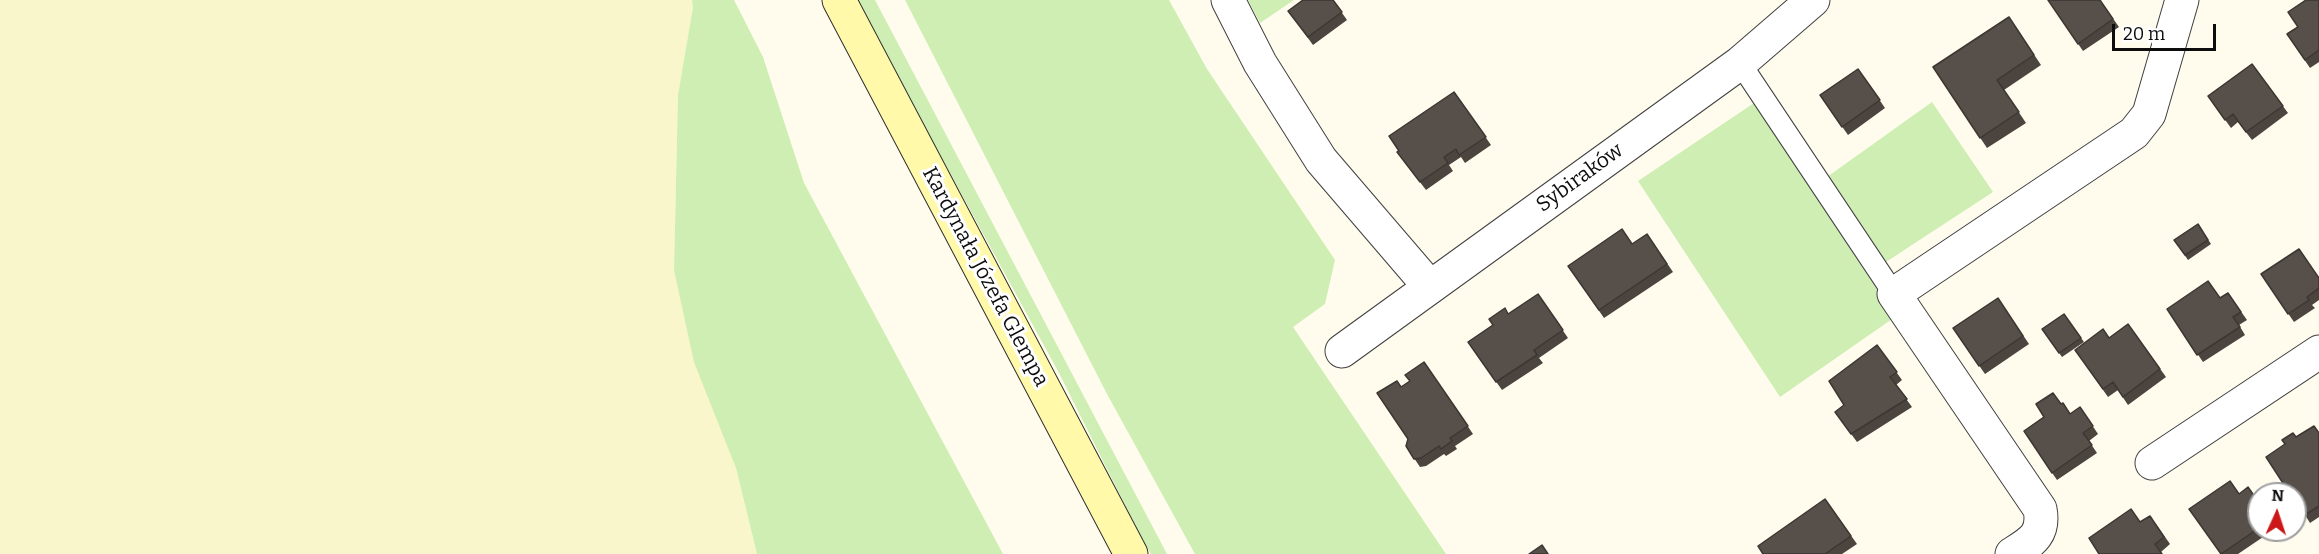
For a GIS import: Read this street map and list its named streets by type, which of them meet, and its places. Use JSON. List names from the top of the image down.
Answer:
{
  "streets": {
    "main road": ["Kardynała Józefa Glempa"],
    "street": ["Sybiraków"]
  },
  "scale_bar": "20 m",
  "north": "top"
}
